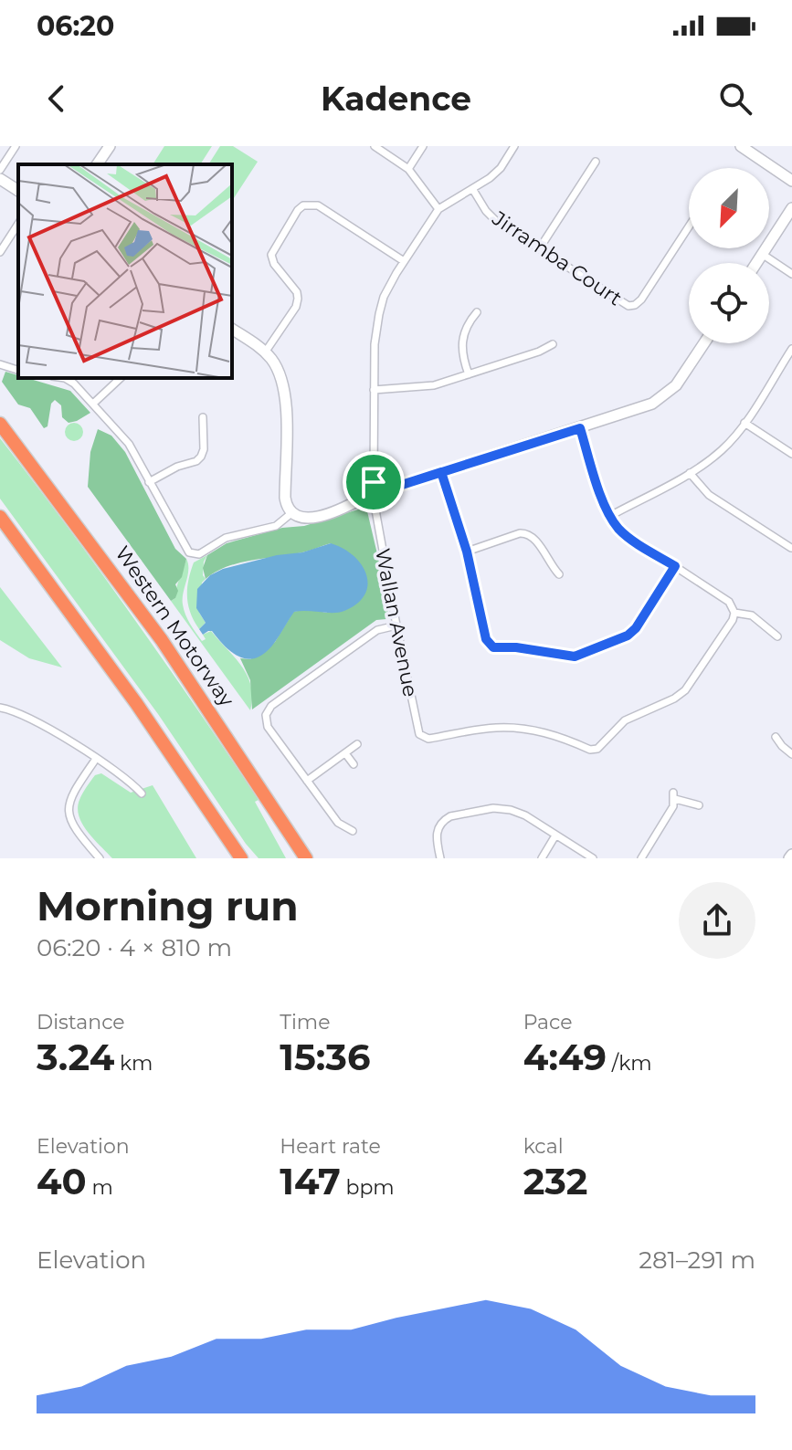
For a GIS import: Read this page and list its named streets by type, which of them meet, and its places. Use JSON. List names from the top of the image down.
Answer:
{
  "streets": {
    "highway": ["Western Motorway"],
    "street": ["Jirramba Court", "Wallan Avenue"]
  },
  "north": "bottom left",
  "page": {
    "status": "06:20",
    "header": "Kadence",
    "heading": ["Morning run", "06:20 · 4 × 810 m"],
    "stats": [
      ["Distance", "3.24 km"],
      ["Time", "15:36"],
      ["Pace", "4:49 /km"],
      ["Elevation", "40 m"],
      ["Heart rate", "147 bpm"],
      ["kcal", "232"]
    ],
    "chart": ["Elevation", "281–291 m"]
  }
}
